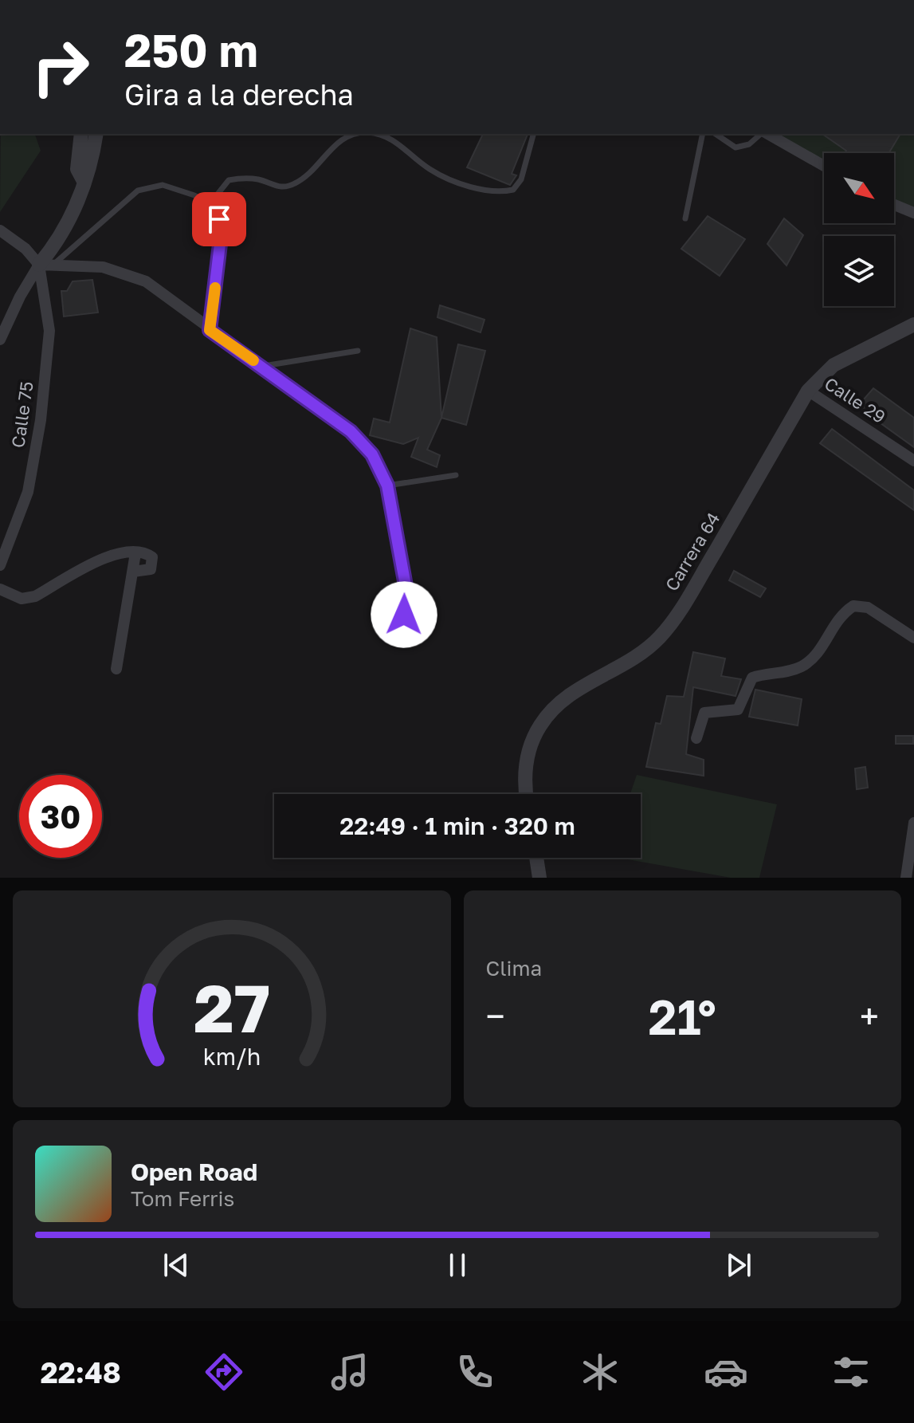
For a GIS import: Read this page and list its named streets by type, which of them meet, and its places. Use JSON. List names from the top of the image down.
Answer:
{
  "streets": {
    "street": ["Calle 29", "Calle 75", "Carrera 64"]
  },
  "crossings": [
    ["Calle 29", "Carrera 64"]
  ],
  "north": "bottom right",
  "page": {
    "turn": ["250 m", "Gira a la derecha"],
    "limit": "30",
    "trip": "22:49 · 1 min · 320 m",
    "tile": "Clima",
    "heat": ["−", "21°", "+"],
    "song": ["Open Road", "Tom Ferris"],
    "tabs": "22:48",
    "gauge": ["27", "km/h"]
  }
}
